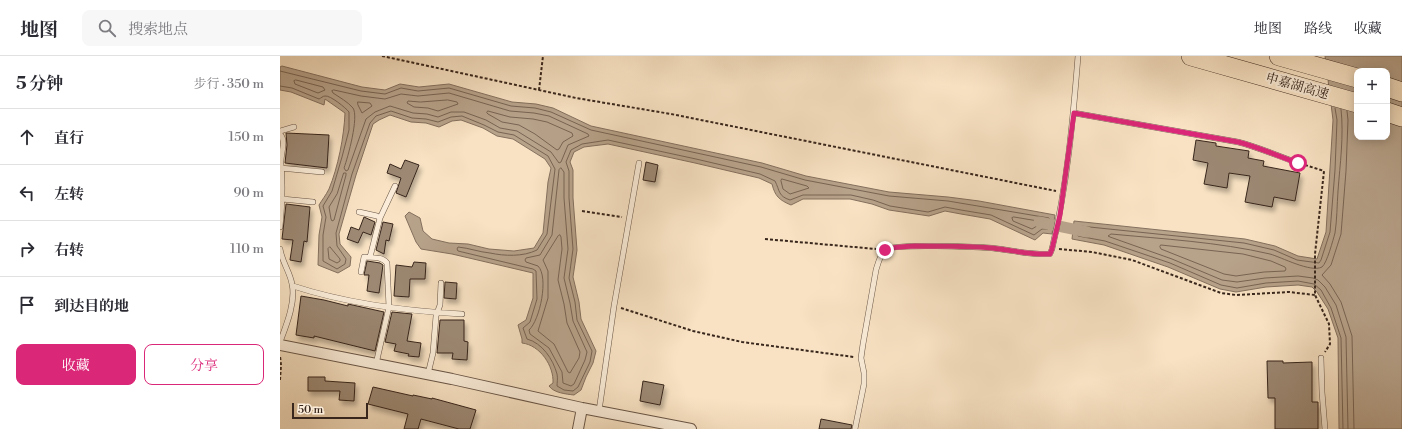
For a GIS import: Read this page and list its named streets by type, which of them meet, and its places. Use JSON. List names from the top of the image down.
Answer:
{
  "streets": {
    "highway": ["申嘉湖高速"]
  },
  "scale_bar": "50 m",
  "page": {
    "header": "地图",
    "search": "搜索地点",
    "nav": ["地图", "路线", "收藏"],
    "heading": ["5 分钟", "步行 · 350 m"],
    "map_buttons": ["+", "−"],
    "list": [
      ["直行", "150 m"],
      ["左转", "90 m"],
      ["右转", "110 m"],
      "到达目的地"
    ],
    "buttons": ["收藏", "分享"],
    "scale": "50 m"
  }
}
